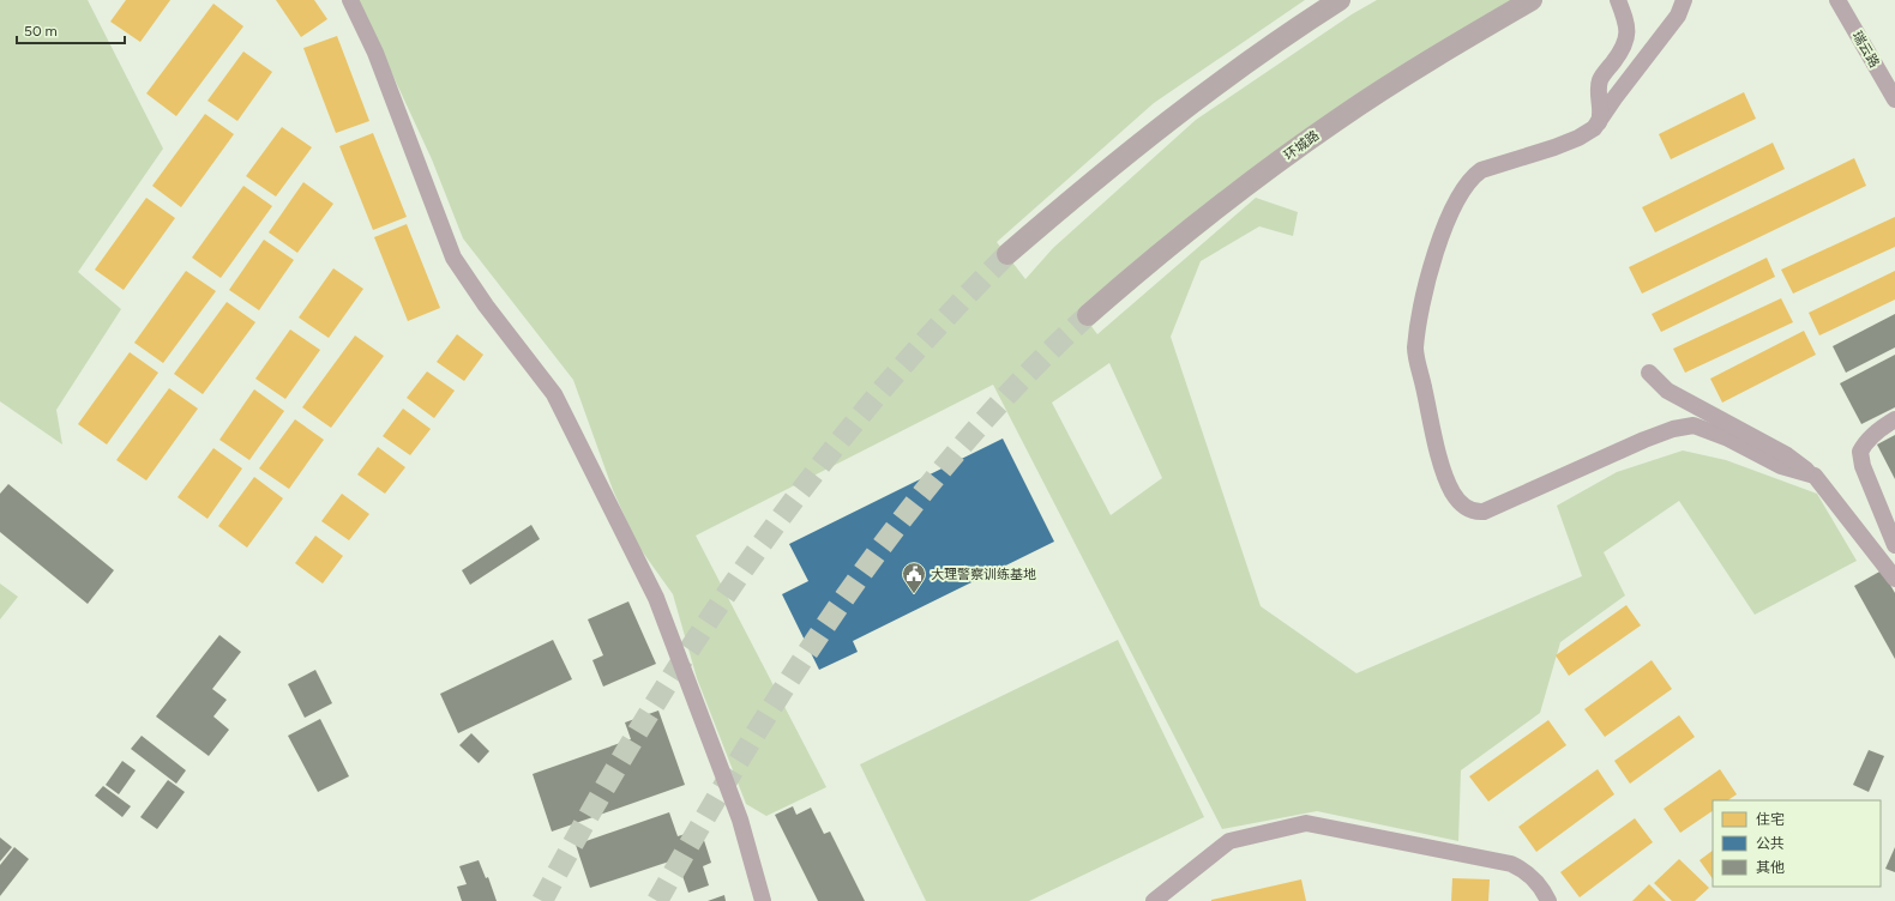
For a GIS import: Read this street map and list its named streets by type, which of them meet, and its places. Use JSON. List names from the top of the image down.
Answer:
{
  "streets": {
    "main road": ["环城路"],
    "street": ["瑞云路"]
  },
  "places": {
    "public building": ["大理警察训练基地"]
  },
  "legend": ["住宅", "公共", "其他"],
  "scale_bar": "50 m"
}
